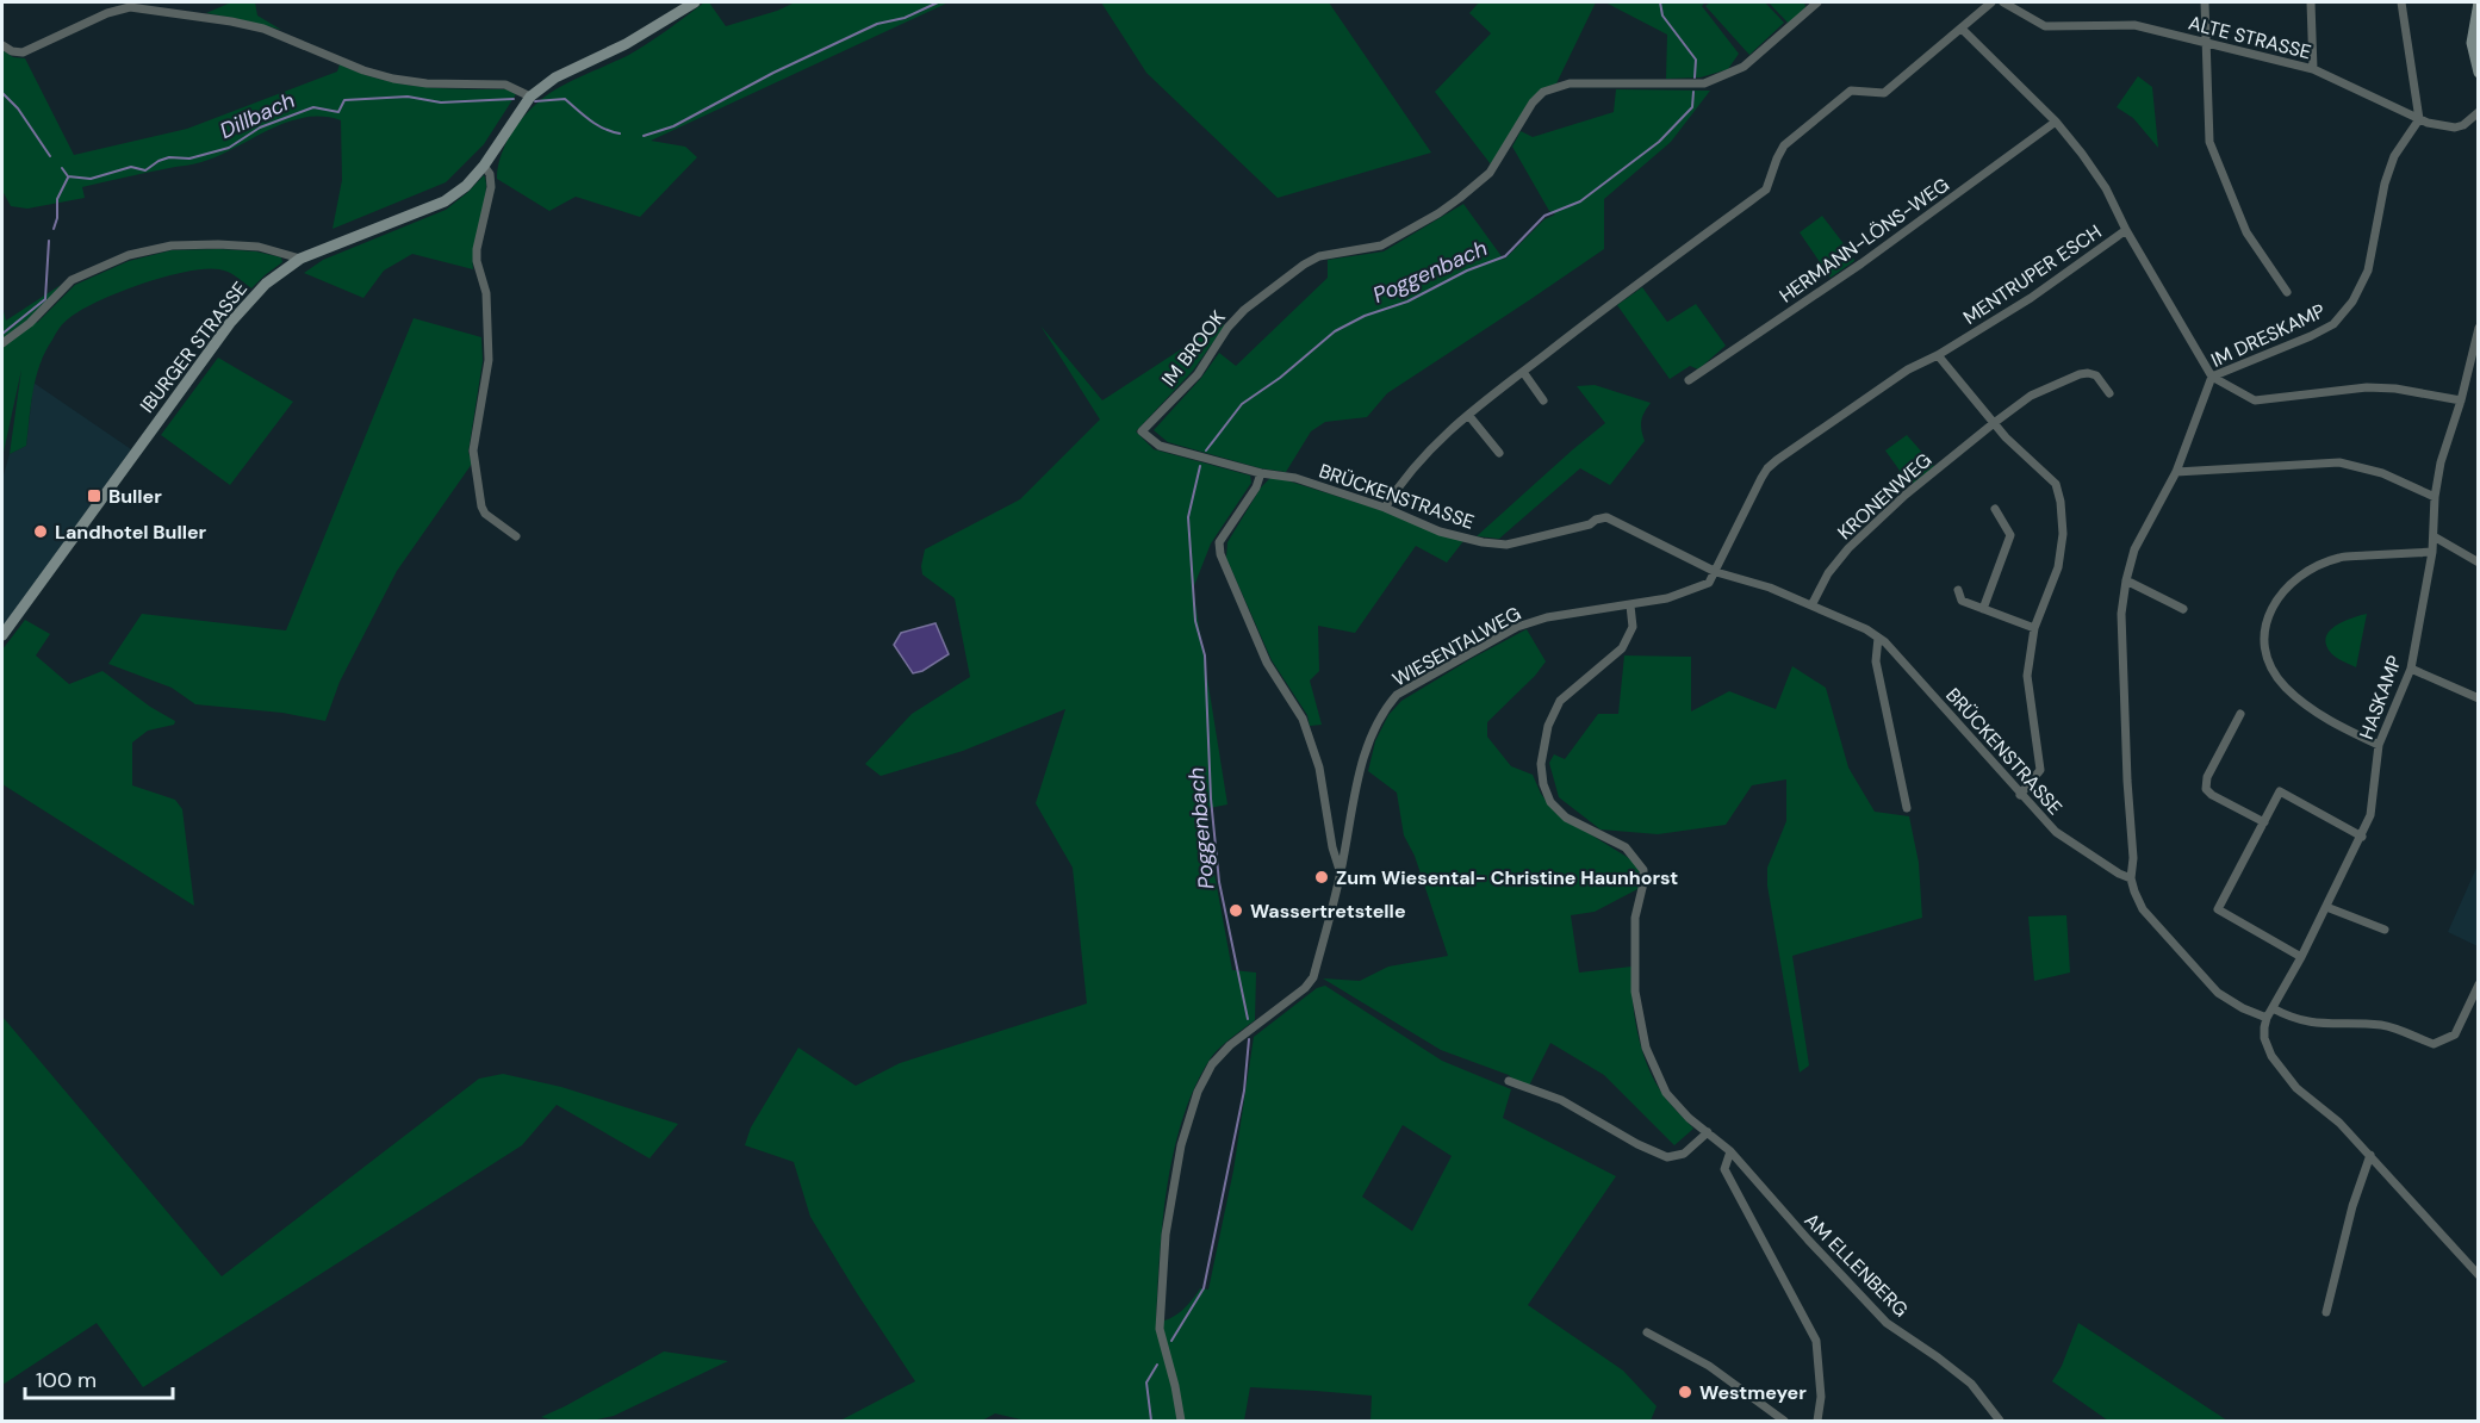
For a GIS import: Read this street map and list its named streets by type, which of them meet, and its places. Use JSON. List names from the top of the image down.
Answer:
{
  "streets": {
    "main road": ["IBURGER STRASSE"],
    "street": [
      "ALTE STRASSE",
      "HERMANN-LÖNS-WEG",
      "MENTRUPER ESCH",
      "IM DRESKAMP",
      "IM BROOK",
      "BRÜCKENSTRASSE",
      "KRONENWEG",
      "WIESENTALWEG",
      "HASKAMP",
      "AM ELLENBERG"
    ]
  },
  "crossings": [
    ["ALTE STRASSE", "IM DRESKAMP"],
    ["MENTRUPER ESCH", "IM DRESKAMP"],
    ["MENTRUPER ESCH", "BRÜCKENSTRASSE"],
    ["MENTRUPER ESCH", "WIESENTALWEG"],
    ["IM DRESKAMP", "BRÜCKENSTRASSE"],
    ["IM BROOK", "BRÜCKENSTRASSE"],
    ["BRÜCKENSTRASSE", "KRONENWEG"],
    ["BRÜCKENSTRASSE", "WIESENTALWEG"],
    ["WIESENTALWEG", "AM ELLENBERG"]
  ],
  "water": ["Dillbach", "Poggenbach"],
  "places": {
    "transit": ["Buller"],
    "other": [
      "Landhotel Buller",
      "Zum Wiesental- Christine Haunhorst",
      "Wassertretstelle",
      "Westmeyer"
    ]
  },
  "scale_bar": "100 m"
}
